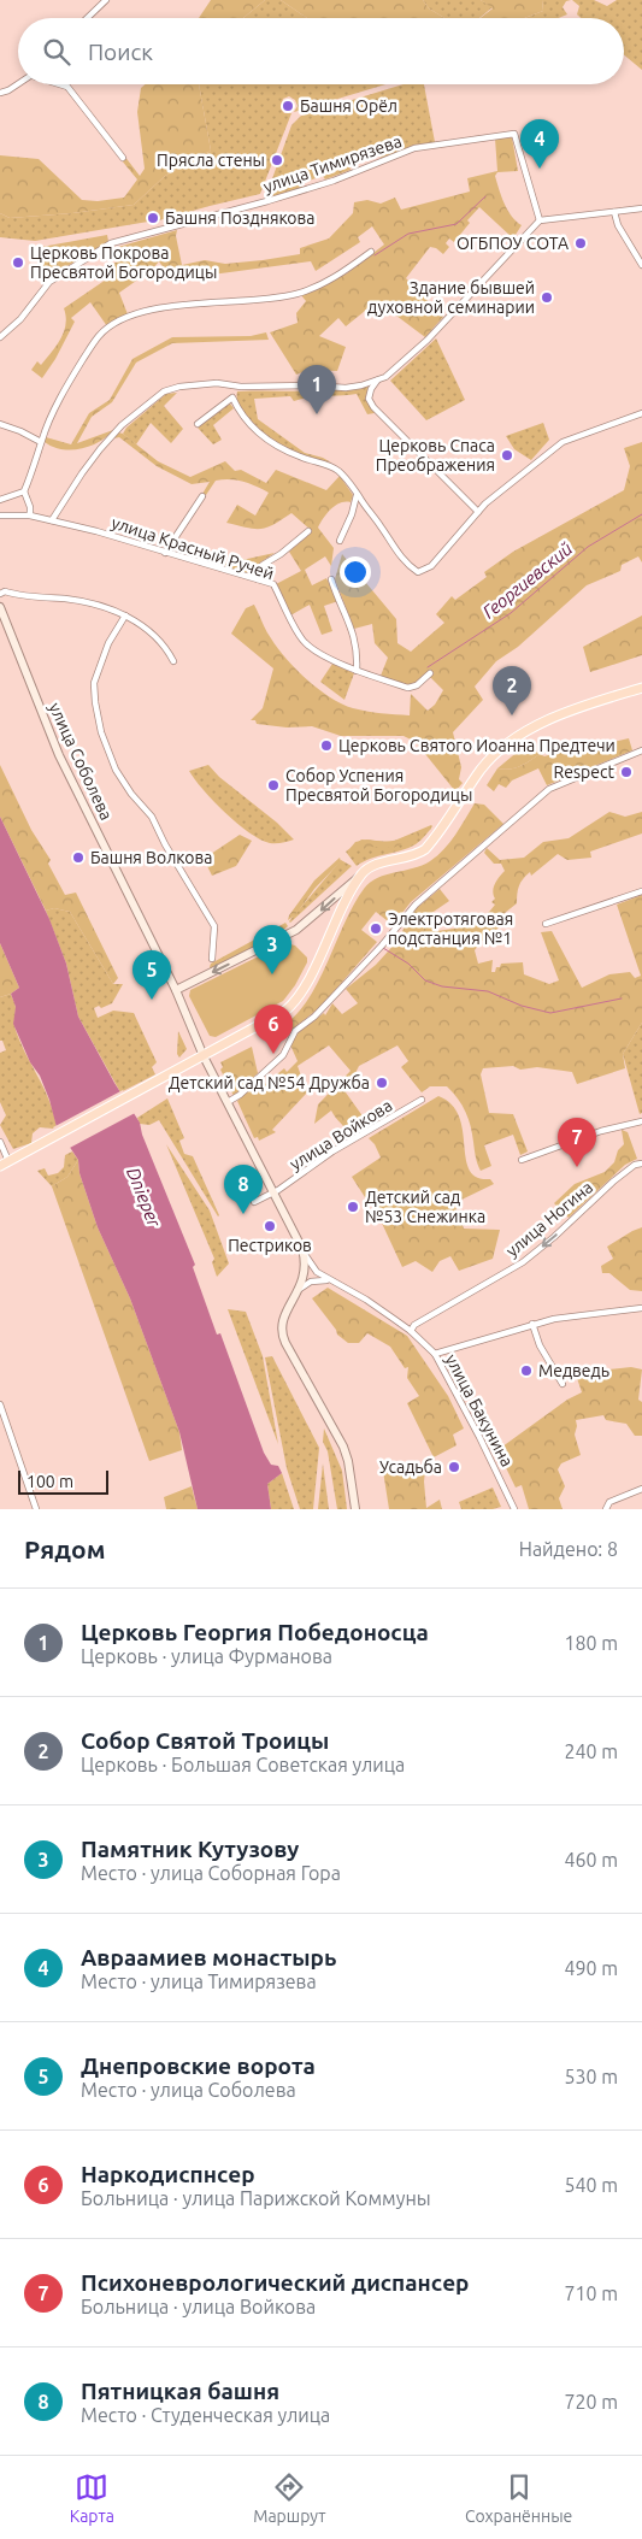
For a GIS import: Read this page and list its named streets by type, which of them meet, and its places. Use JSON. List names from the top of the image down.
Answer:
{
  "streets": {
    "main road": ["улица Соболева"],
    "street": [
      "улица Тимирязева",
      "улица Красный Ручей",
      "улица Войкова",
      "улица Ногина",
      "улица Бакунина"
    ]
  },
  "crossings": [
    ["улица Соболева", "улица Войкова"],
    ["улица Соболева", "улица Бакунина"],
    ["улица Ногина", "улица Бакунина"]
  ],
  "one_way": ["улица Ногина"],
  "water": ["Георгиевский", "Dnieper"],
  "places": [
    "Башня Орёл",
    "Прясла стены",
    "Башня Позднякова",
    "ОГБПОУ СОТА",
    "Церковь Покрова Пресвятой Богородицы",
    "Здание бывшей духовной семинарии",
    "Церковь Спаса Преображения",
    "Церковь Святого Иоанна Предтечи",
    "Respect",
    "Собор Успения Пресвятой Богородицы",
    "Башня Волкова",
    "Электротяговая подстанция №1",
    "Детский сад №54 Дружба",
    "Детский сад №53 Снежинка",
    "Пестриков",
    "Медведь",
    "Усадьба"
  ],
  "scale_bar": "100 m",
  "page": {
    "search": "Поиск",
    "pins": [
      "4",
      "1",
      "2",
      "3",
      "5",
      "6",
      "7",
      "8"
    ],
    "scale": "100 m",
    "heading": ["Рядом", "Найдено: 8"],
    "list": [
      {
        "mark": "1",
        "name": "Церковь Георгия Победоносца",
        "note": "Церковь · улица Фурманова",
        "value": "180 m"
      },
      {
        "mark": "2",
        "name": "Собор Святой Троицы",
        "note": "Церковь · Большая Советская улица",
        "value": "240 m"
      },
      {
        "mark": "3",
        "name": "Памятник Кутузову",
        "note": "Место · улица Соборная Гора",
        "value": "460 m"
      },
      {
        "mark": "4",
        "name": "Авраамиев монастырь",
        "note": "Место · улица Тимирязева",
        "value": "490 m"
      },
      {
        "mark": "5",
        "name": "Днепровские ворота",
        "note": "Место · улица Соболева",
        "value": "530 m"
      },
      {
        "mark": "6",
        "name": "Наркодиспнсер",
        "note": "Больница · улица Парижской Коммуны",
        "value": "540 m"
      },
      {
        "mark": "7",
        "name": "Психоневрологический диспансер",
        "note": "Больница · улица Войкова",
        "value": "710 m"
      },
      {
        "mark": "8",
        "name": "Пятницкая башня",
        "note": "Место · Студенческая улица",
        "value": "720 m"
      }
    ],
    "nav": ["Карта", "Маршрут", "Сохранённые"]
  }
}
